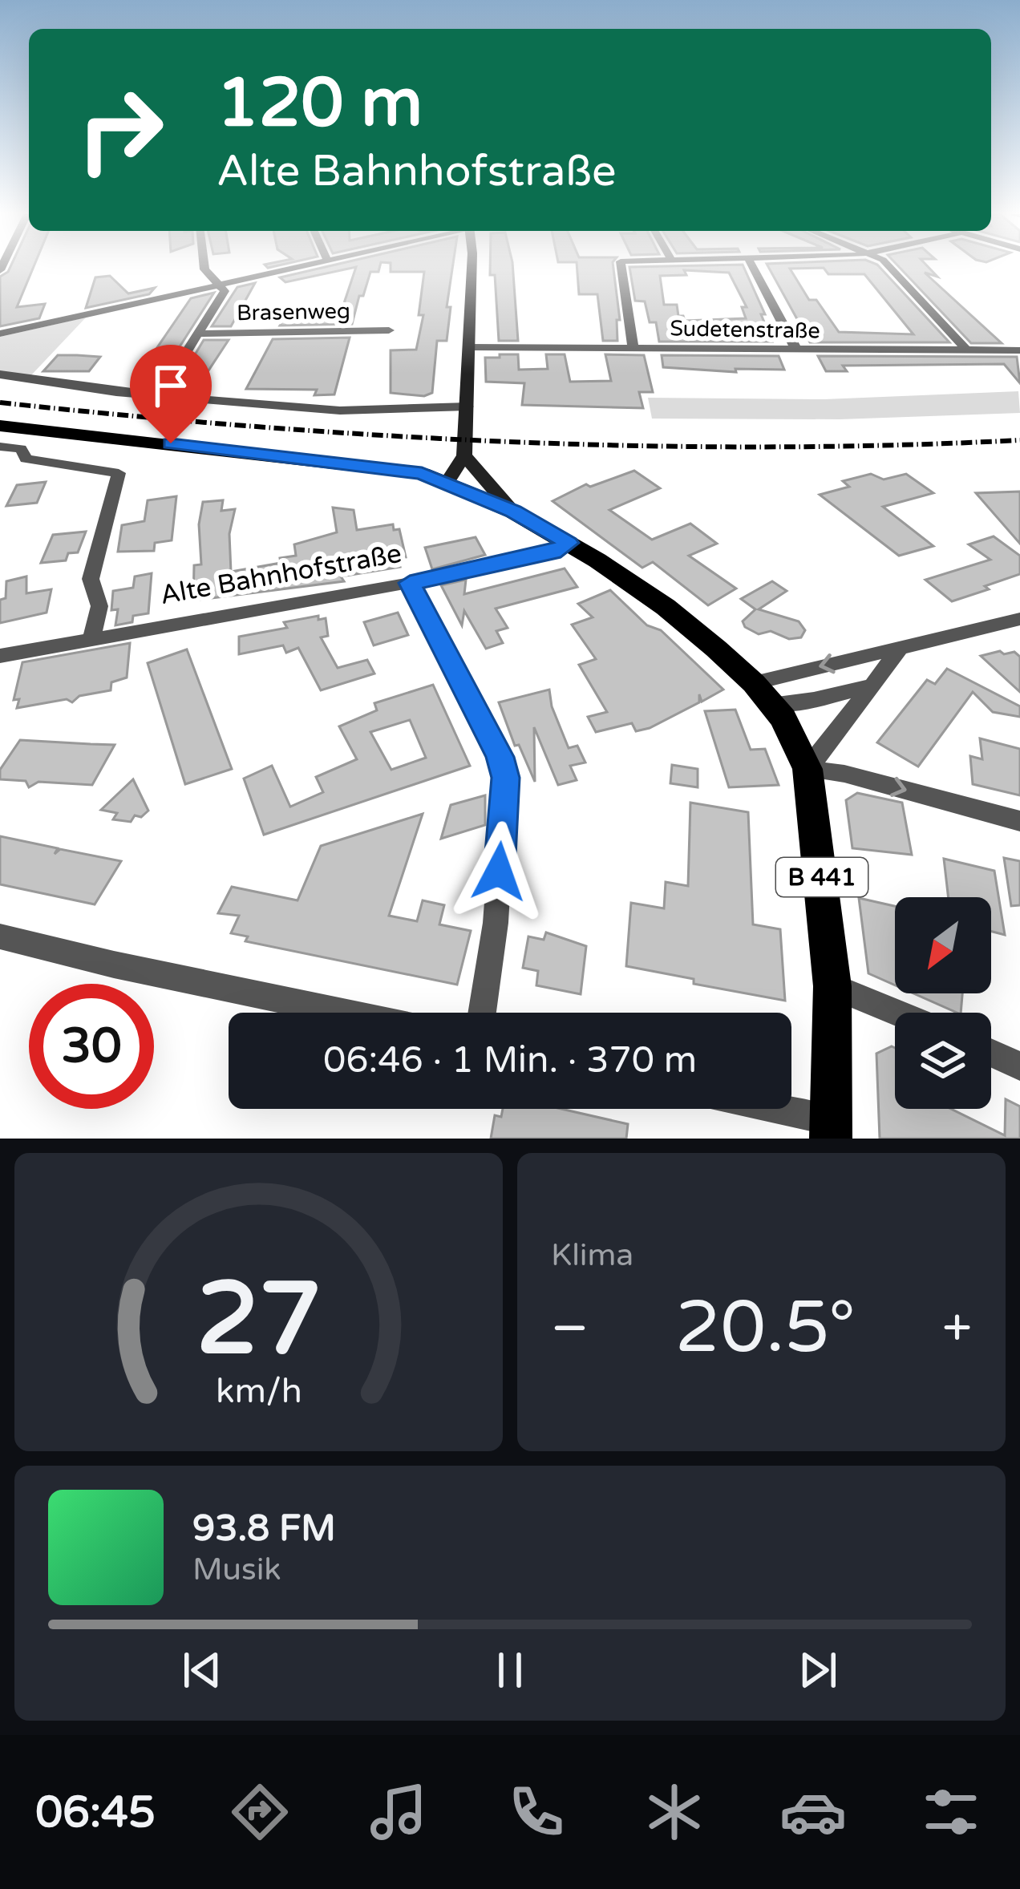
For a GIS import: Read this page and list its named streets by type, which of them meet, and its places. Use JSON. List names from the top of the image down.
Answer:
{
  "streets": {
    "main road": ["B 441"],
    "street": ["Brasenweg", "Sudetenstraße", "Alte Bahnhofstraße"]
  },
  "crossings": [
    ["Alte Bahnhofstraße", "B 441"]
  ],
  "north": "bottom left",
  "page": {
    "turn": ["120 m", "Alte Bahnhofstraße"],
    "limit": "30",
    "trip": "06:46 · 1 Min. · 370 m",
    "tile": "Klima",
    "heat": ["−", "20.5°", "+"],
    "song": ["93.8 FM", "Musik"],
    "tabs": "06:45",
    "gauge": ["27", "km/h"]
  }
}
